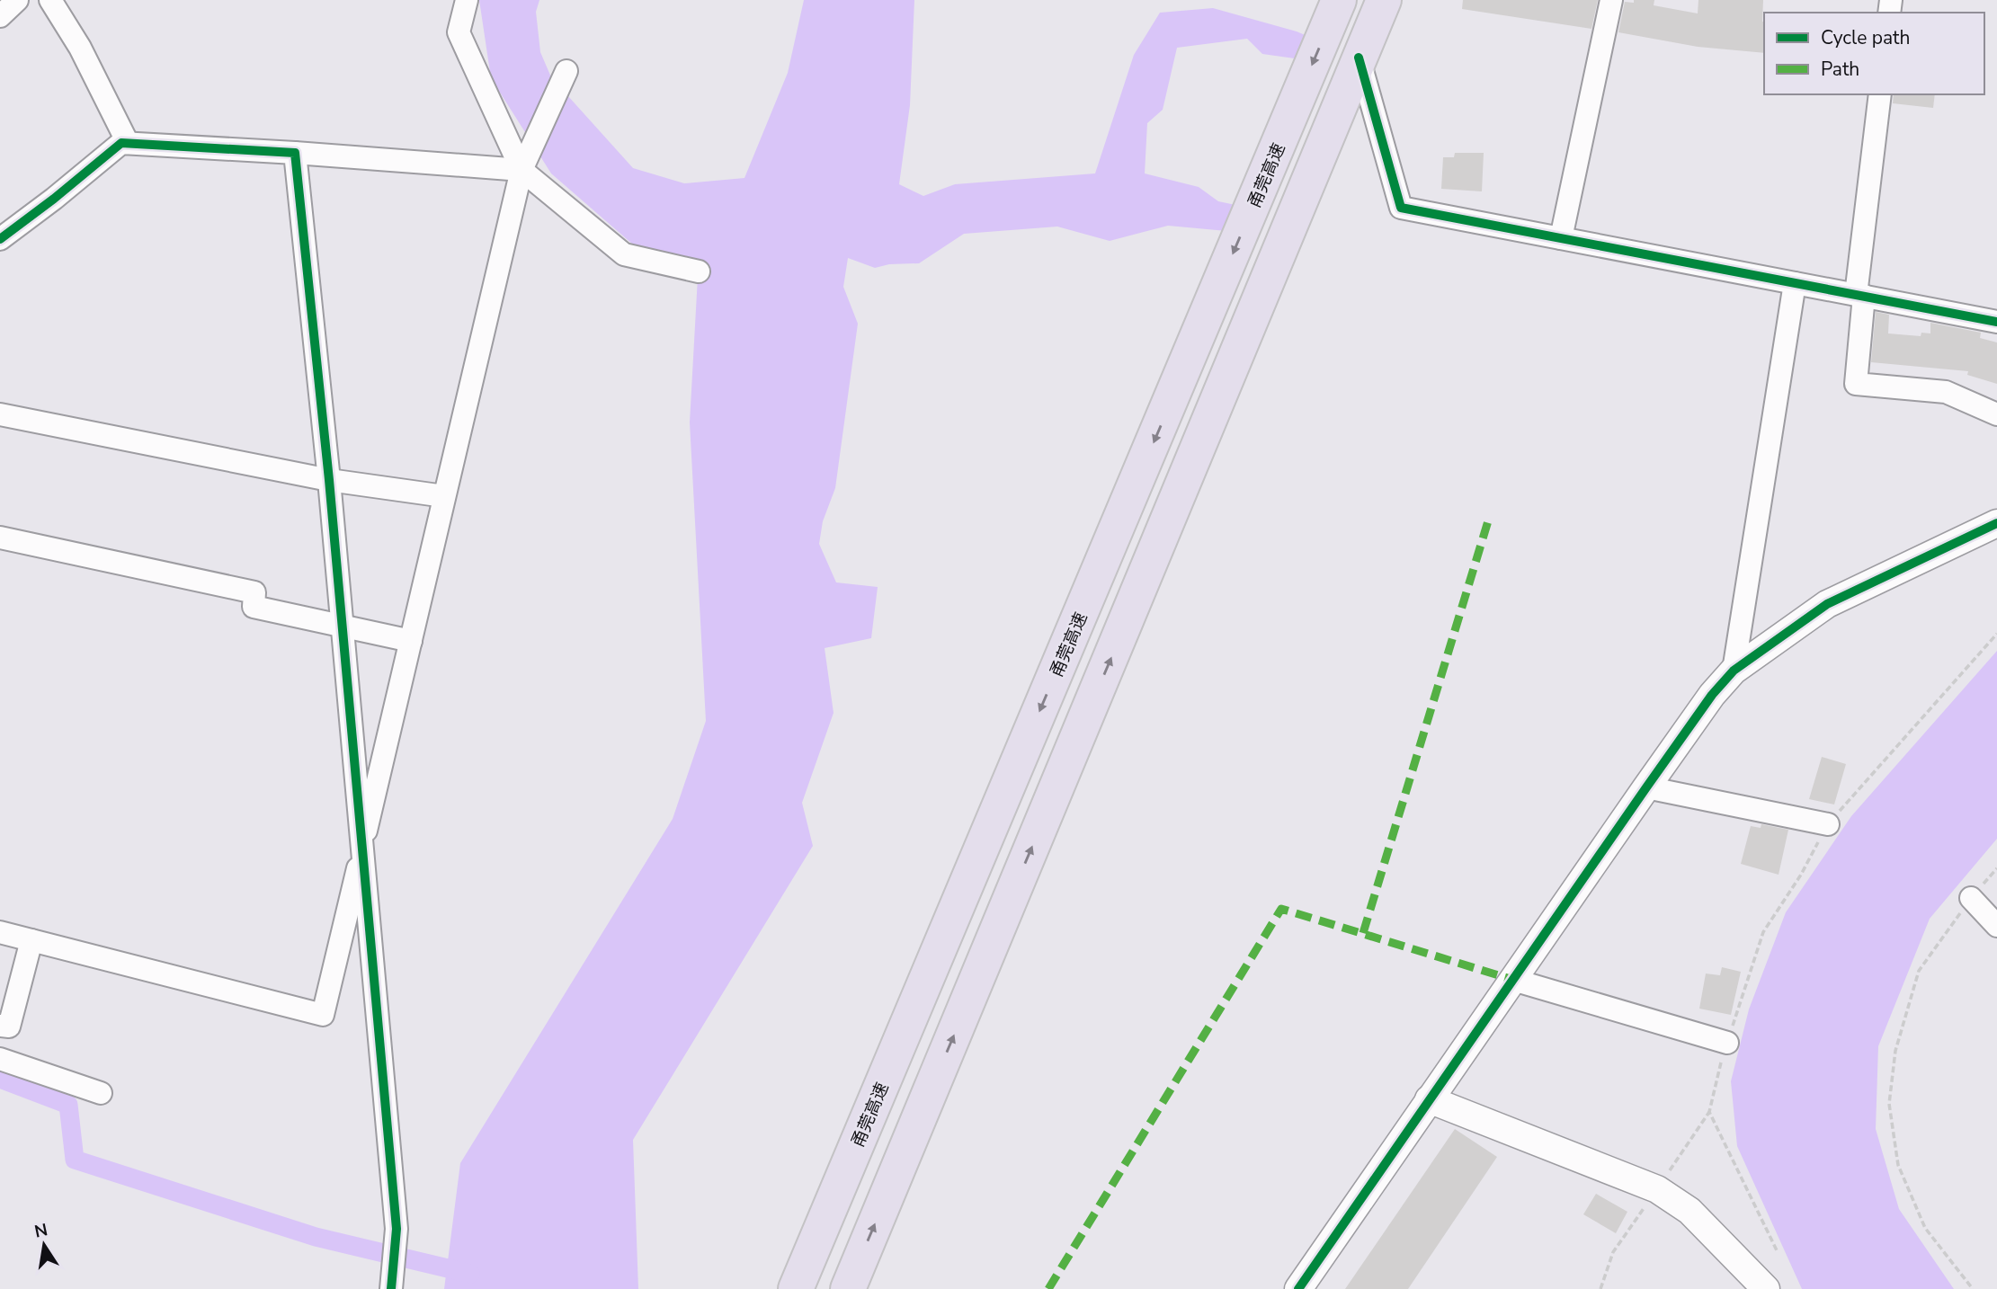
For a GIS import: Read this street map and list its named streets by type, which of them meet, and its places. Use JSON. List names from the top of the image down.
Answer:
{
  "streets": {
    "highway": ["甬莞高速"]
  },
  "legend": ["Cycle path", "Path"],
  "north": "top"
}
